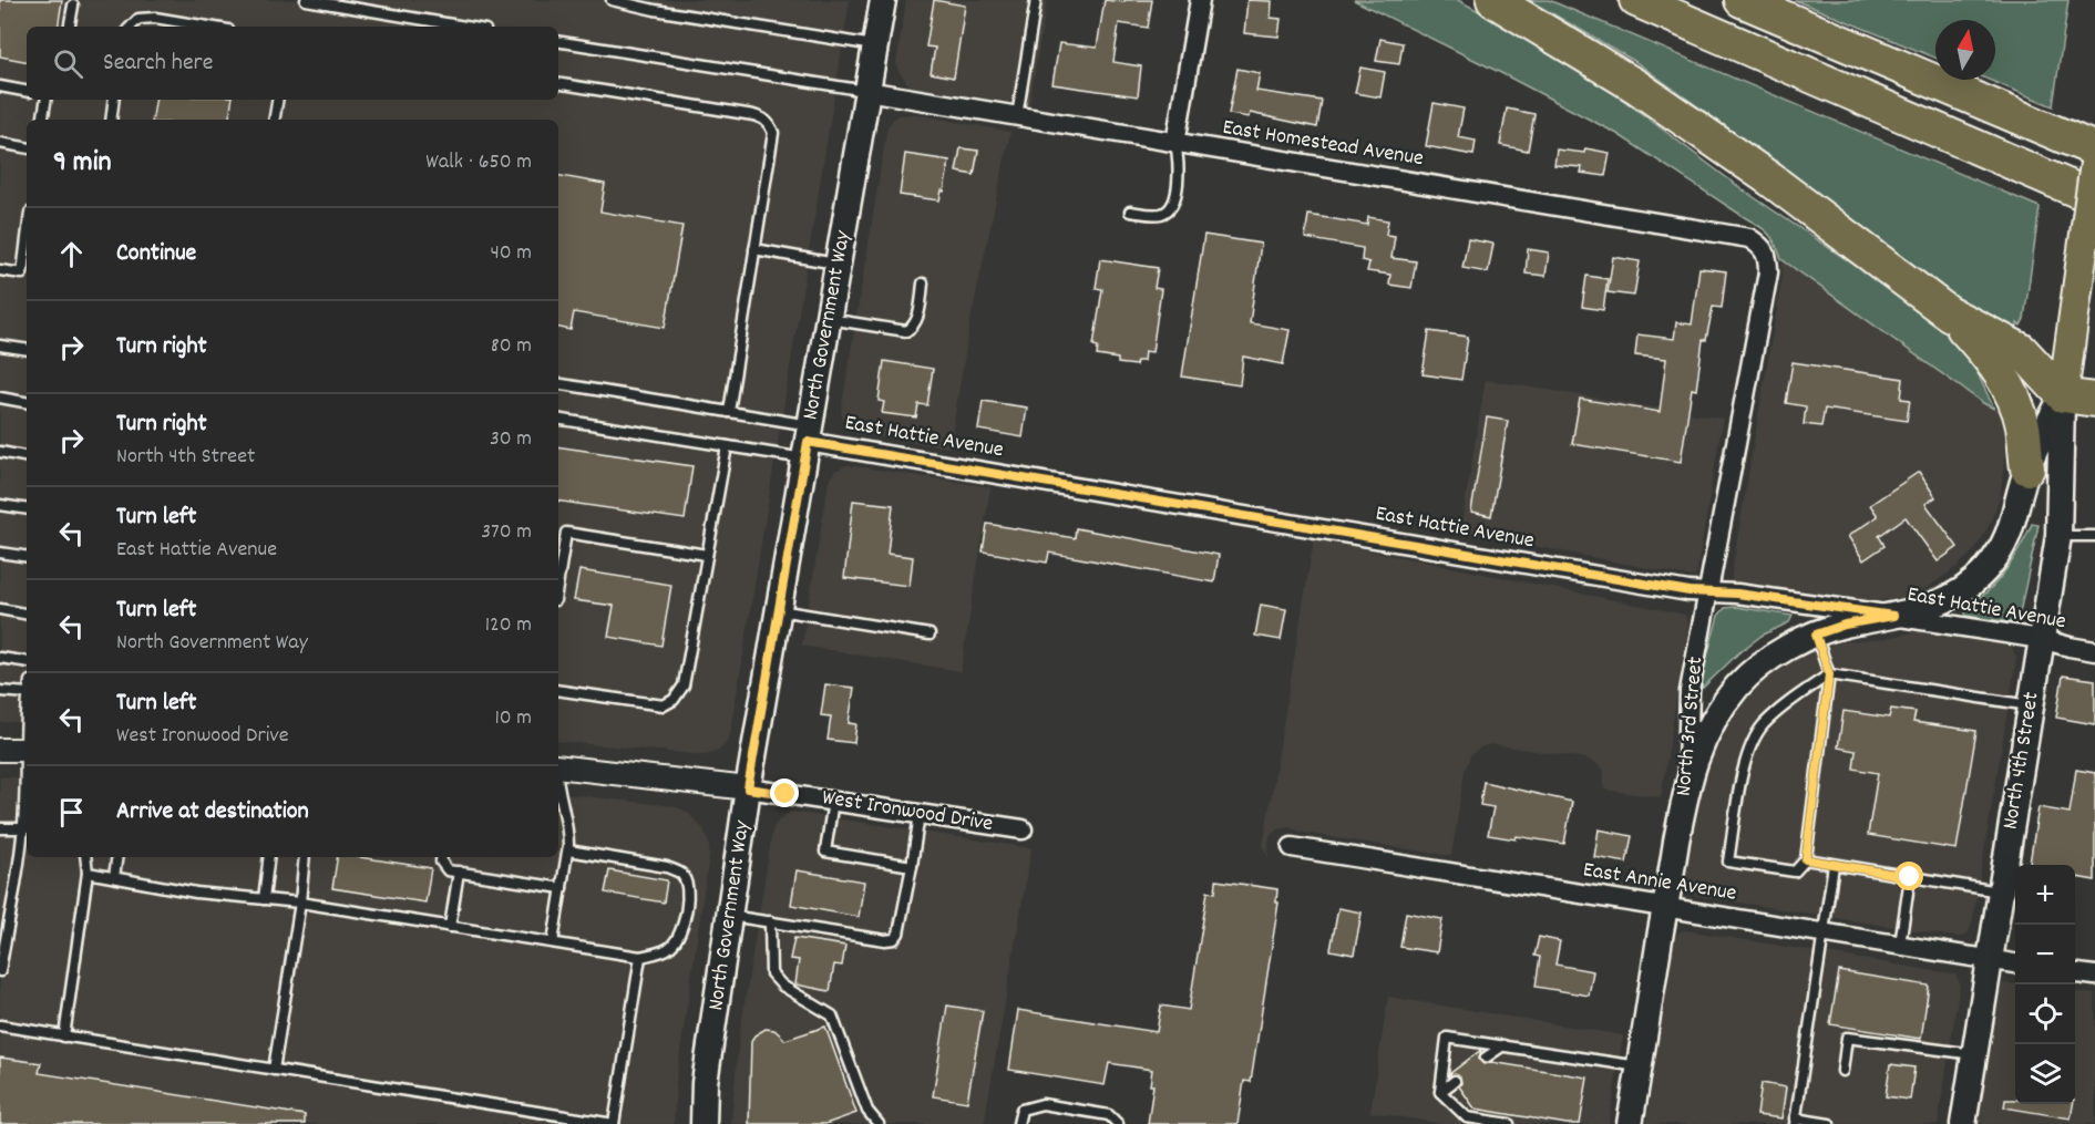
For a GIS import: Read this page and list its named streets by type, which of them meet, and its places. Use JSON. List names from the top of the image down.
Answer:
{
  "streets": {
    "main road": ["North Government Way", "North 3rd Street", "North 4th Street"],
    "street": [
      "East Homestead Avenue",
      "East Hattie Avenue",
      "West Ironwood Drive",
      "East Annie Avenue"
    ]
  },
  "crossings": [
    ["East Homestead Avenue", "North Government Way"],
    ["East Homestead Avenue", "North 3rd Street"],
    ["North Government Way", "East Hattie Avenue"],
    ["North Government Way", "West Ironwood Drive"],
    ["East Hattie Avenue", "North 3rd Street"],
    ["East Hattie Avenue", "North 4th Street"],
    ["North 3rd Street", "North 4th Street"],
    ["North 3rd Street", "East Annie Avenue"],
    ["North 4th Street", "East Annie Avenue"]
  ],
  "north": "top",
  "page": {
    "search": "Search here",
    "heading": ["9 min", "Walk · 650 m"],
    "list": [
      ["Continue", "40 m"],
      ["Turn right", "80 m"],
      ["Turn right", "North 4th Street", "30 m"],
      ["Turn left", "East Hattie Avenue", "370 m"],
      ["Turn left", "North Government Way", "120 m"],
      ["Turn left", "West Ironwood Drive", "10 m"],
      "Arrive at destination"
    ],
    "map_buttons": ["+", "−"]
  }
}
